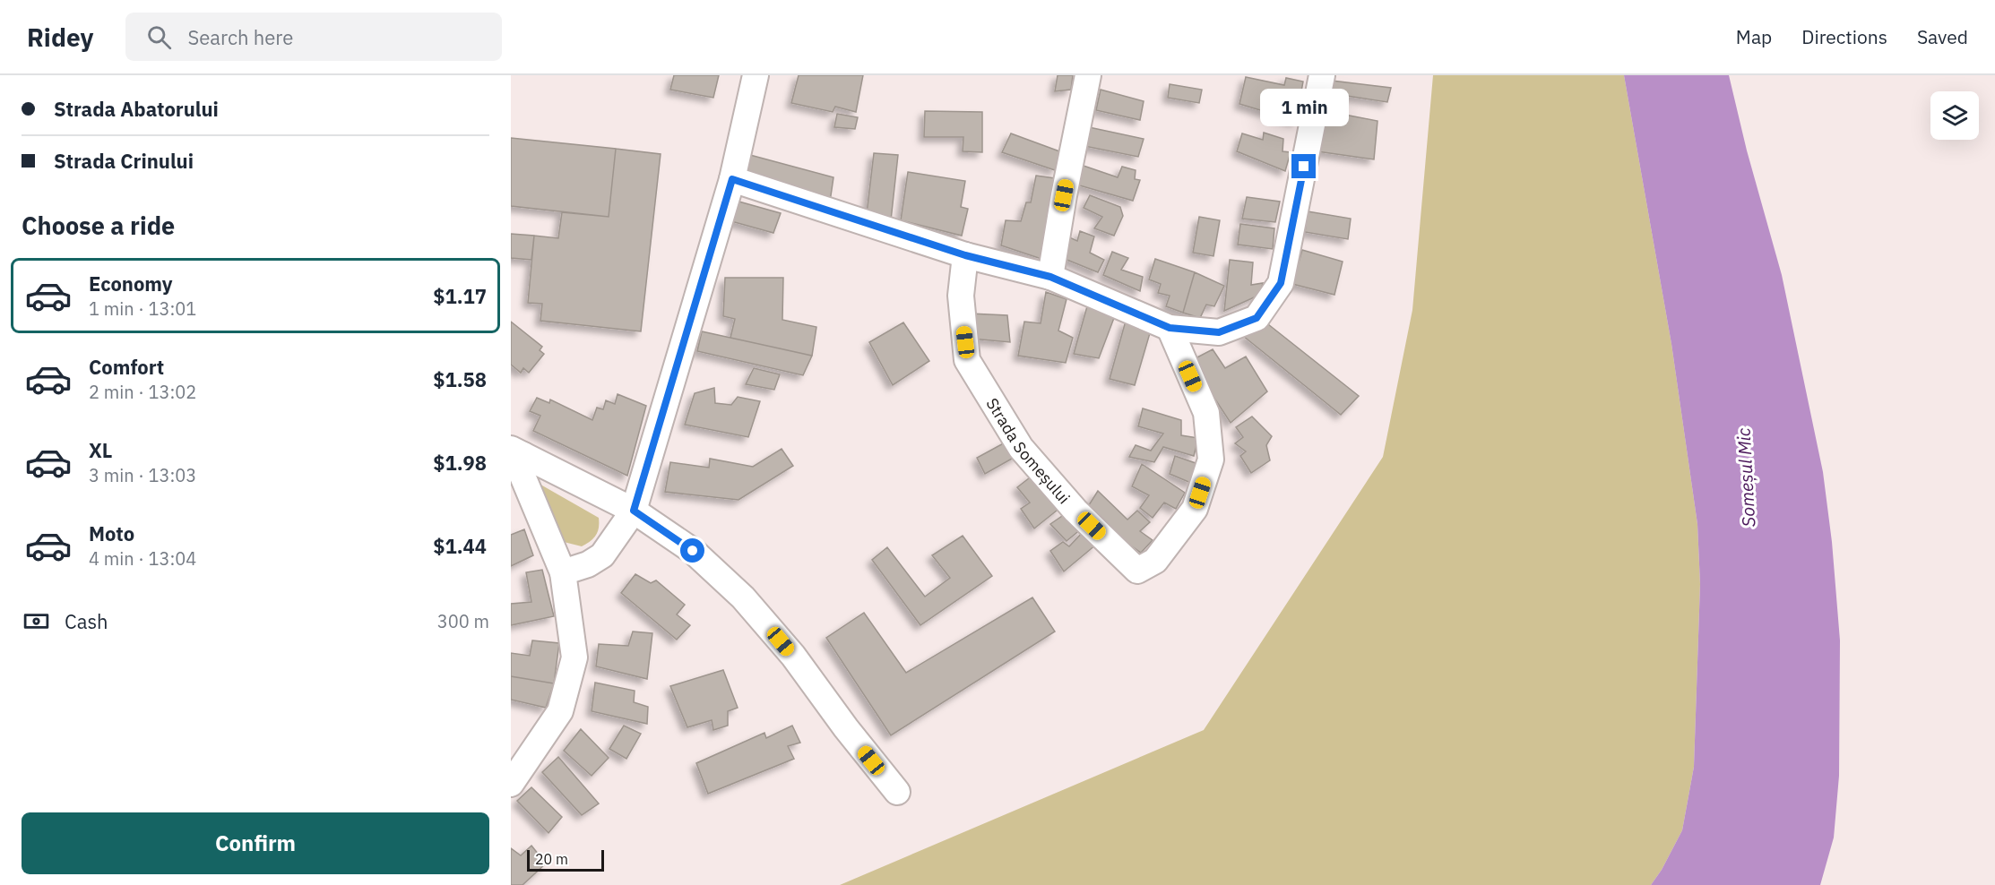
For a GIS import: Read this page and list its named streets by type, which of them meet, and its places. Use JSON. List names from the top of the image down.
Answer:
{
  "streets": {
    "street": ["Strada Someșului"]
  },
  "water": ["Someșul Mic"],
  "scale_bar": "20 m",
  "page": {
    "header": "Ridey",
    "search": "Search here",
    "nav": ["Map", "Directions", "Saved"],
    "banner": ["Strada Abatorului", "Strada Crinului"],
    "bubble": "1 min",
    "heading": "Choose a ride",
    "list": [
      {
        "name": "Economy",
        "note": "1 min · 13:01",
        "value": "$1.17"
      },
      {
        "name": "Comfort",
        "note": "2 min · 13:02",
        "value": "$1.58"
      },
      {
        "name": "XL",
        "note": "3 min · 13:03",
        "value": "$1.98"
      },
      {
        "name": "Moto",
        "note": "4 min · 13:04",
        "value": "$1.44"
      }
    ],
    "pay": ["Cash", "300 m"],
    "buttons": "Confirm",
    "scale": "20 m"
  }
}
